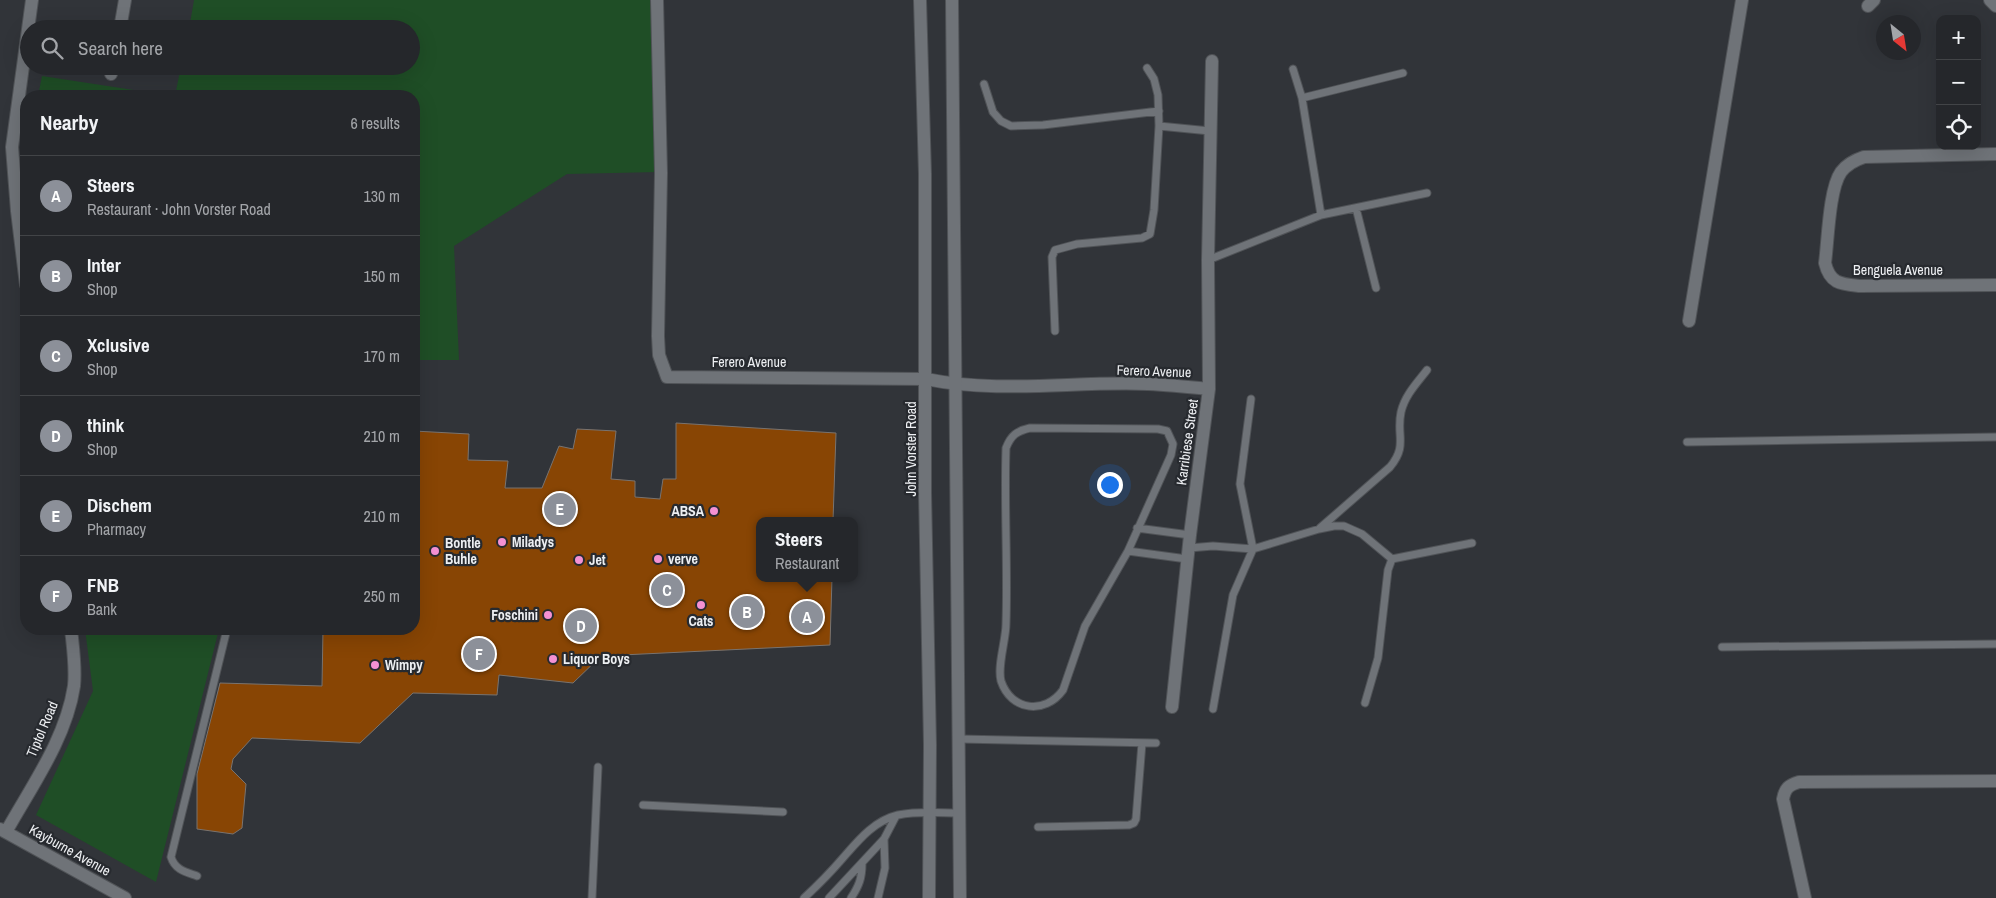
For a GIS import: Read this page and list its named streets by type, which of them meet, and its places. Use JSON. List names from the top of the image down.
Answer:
{
  "streets": {
    "street": [
      "Benguela Avenue",
      "Ferero Avenue",
      "Karribiese Street",
      "John Vorster Road",
      "Tiptol Road",
      "Kayburne Avenue"
    ]
  },
  "crossings": [
    ["Ferero Avenue", "Karribiese Street"],
    ["Ferero Avenue", "John Vorster Road"],
    ["Tiptol Road", "Kayburne Avenue"]
  ],
  "places": [
    "ABSA",
    "Miladys",
    "Bontle Buhle",
    "verve",
    "Jet",
    "Cats",
    "Foschini",
    "Liquor Boys",
    "Wimpy"
  ],
  "north": "bottom right",
  "page": {
    "map_buttons": ["+", "−"],
    "search": "Search here",
    "heading": ["Nearby", "6 results"],
    "list": [
      {
        "mark": "A",
        "name": "Steers",
        "note": "Restaurant · John Vorster Road",
        "value": "130 m"
      },
      {
        "mark": "B",
        "name": "Inter",
        "note": "Shop",
        "value": "150 m"
      },
      {
        "mark": "C",
        "name": "Xclusive",
        "note": "Shop",
        "value": "170 m"
      },
      {
        "mark": "D",
        "name": "think",
        "note": "Shop",
        "value": "210 m"
      },
      {
        "mark": "E",
        "name": "Dischem",
        "note": "Pharmacy",
        "value": "210 m"
      },
      {
        "mark": "F",
        "name": "FNB",
        "note": "Bank",
        "value": "250 m"
      }
    ],
    "pins": [
      "E",
      "C",
      "B",
      "A",
      "D",
      "F"
    ],
    "popup": ["Steers", "Restaurant"]
  }
}
